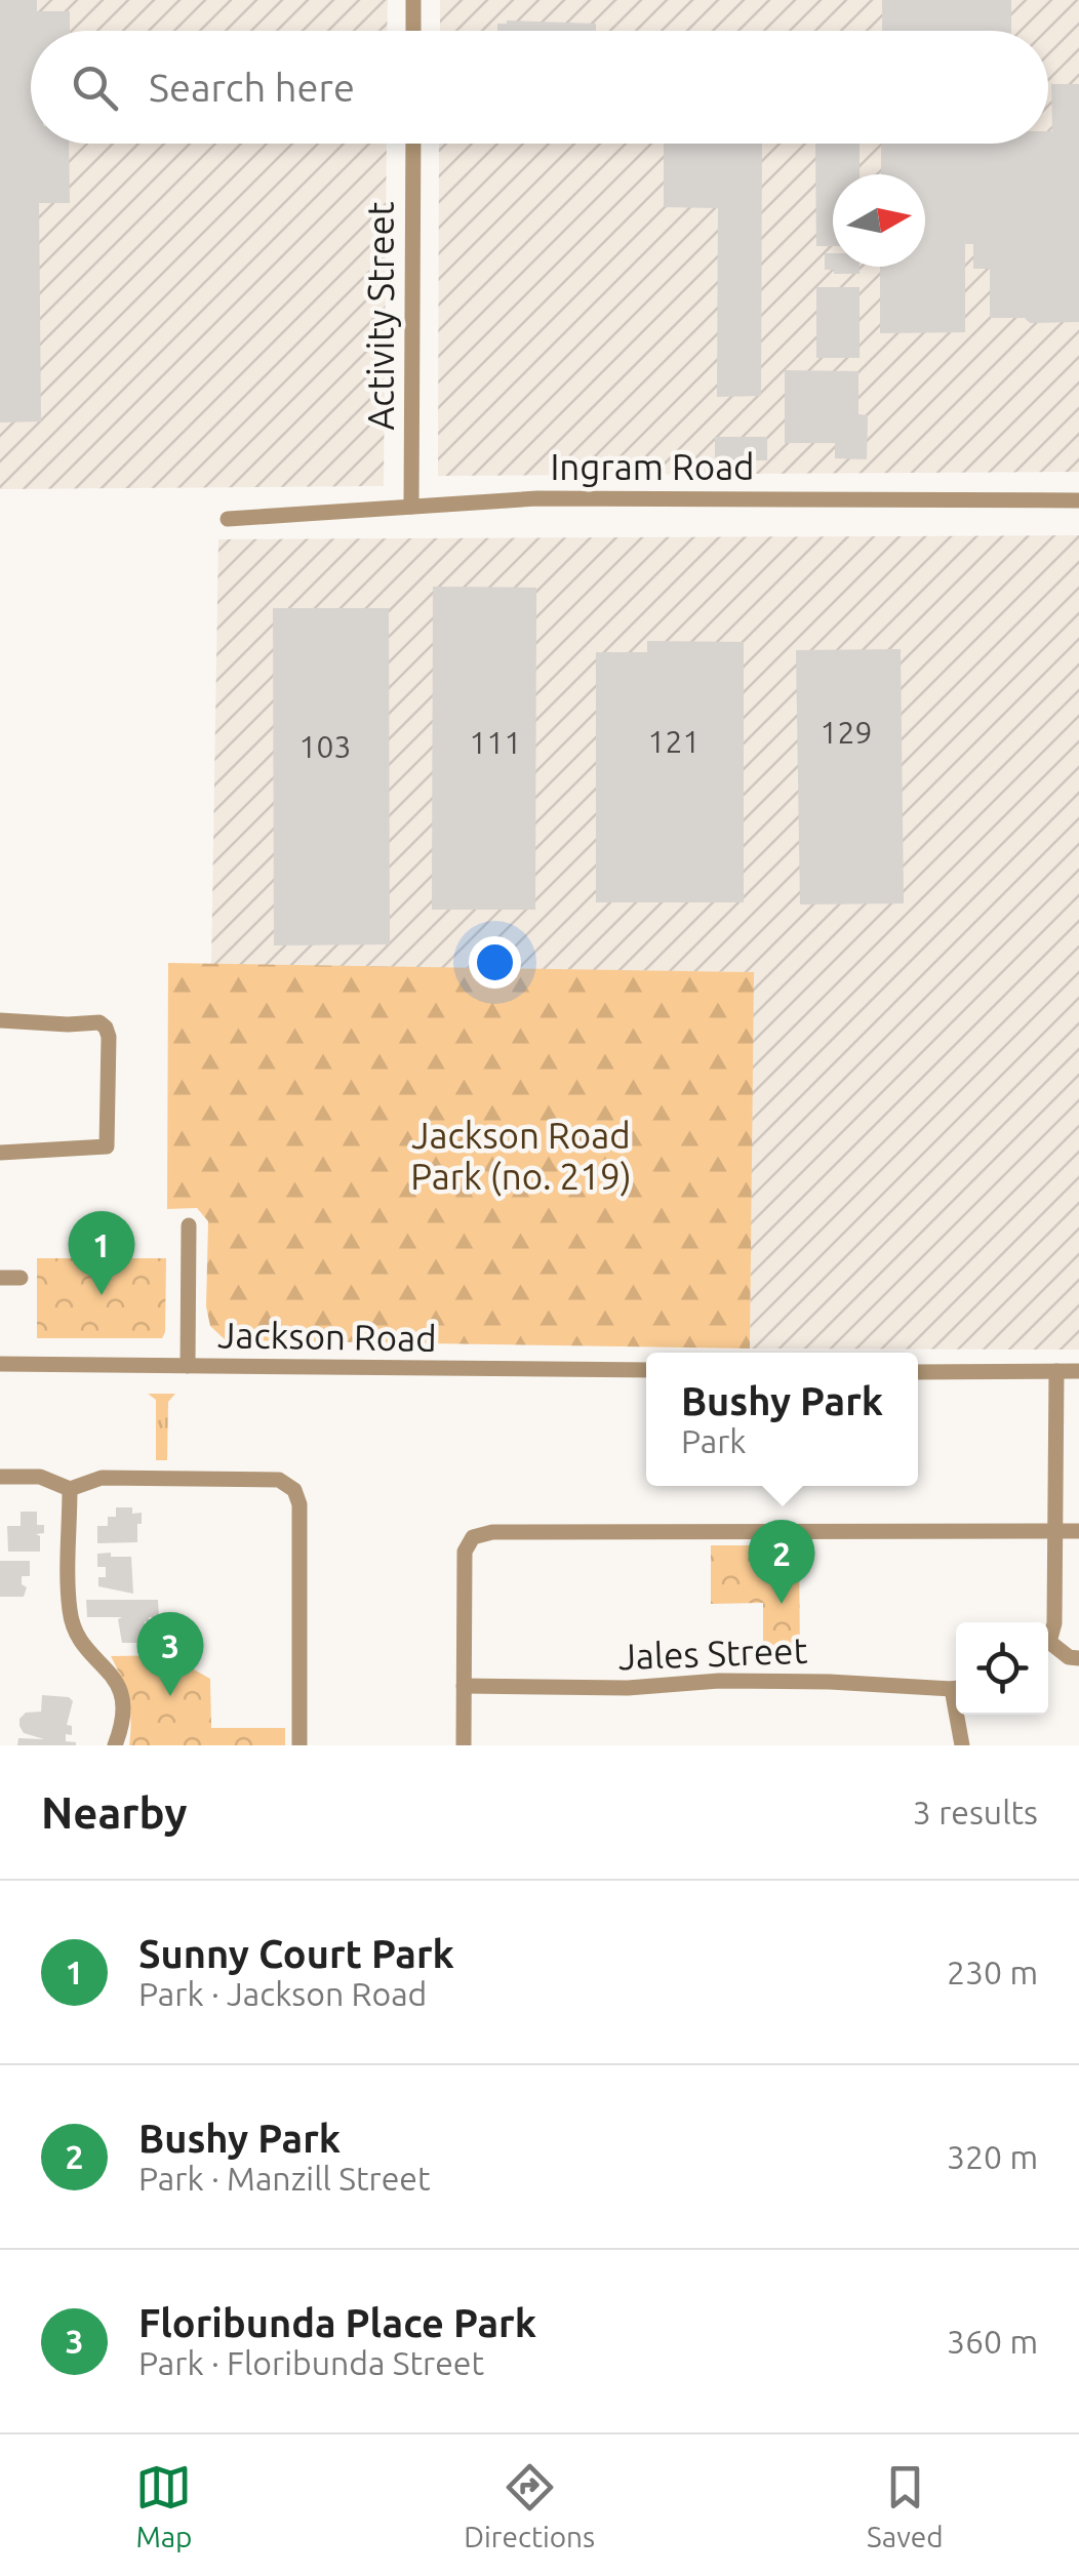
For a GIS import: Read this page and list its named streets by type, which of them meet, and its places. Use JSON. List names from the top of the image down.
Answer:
{
  "streets": {
    "street": [
      "Activity Street",
      "Ingram Road",
      "Jackson Road",
      "Jales Street"
    ]
  },
  "crossings": [
    ["Activity Street", "Ingram Road"]
  ],
  "parks": ["Jackson Road Park (no. 219)"],
  "house_numbers": [
    "129",
    "121",
    "111",
    "103"
  ],
  "north": "right",
  "page": {
    "search": "Search here",
    "pins": ["1", "2", "3"],
    "popup": ["Bushy Park", "Park"],
    "heading": ["Nearby", "3 results"],
    "list": [
      {
        "mark": "1",
        "name": "Sunny Court Park",
        "note": "Park · Jackson Road",
        "value": "230 m"
      },
      {
        "mark": "2",
        "name": "Bushy Park",
        "note": "Park · Manzill Street",
        "value": "320 m"
      },
      {
        "mark": "3",
        "name": "Floribunda Place Park",
        "note": "Park · Floribunda Street",
        "value": "360 m"
      }
    ],
    "nav": ["Map", "Directions", "Saved"]
  }
}
